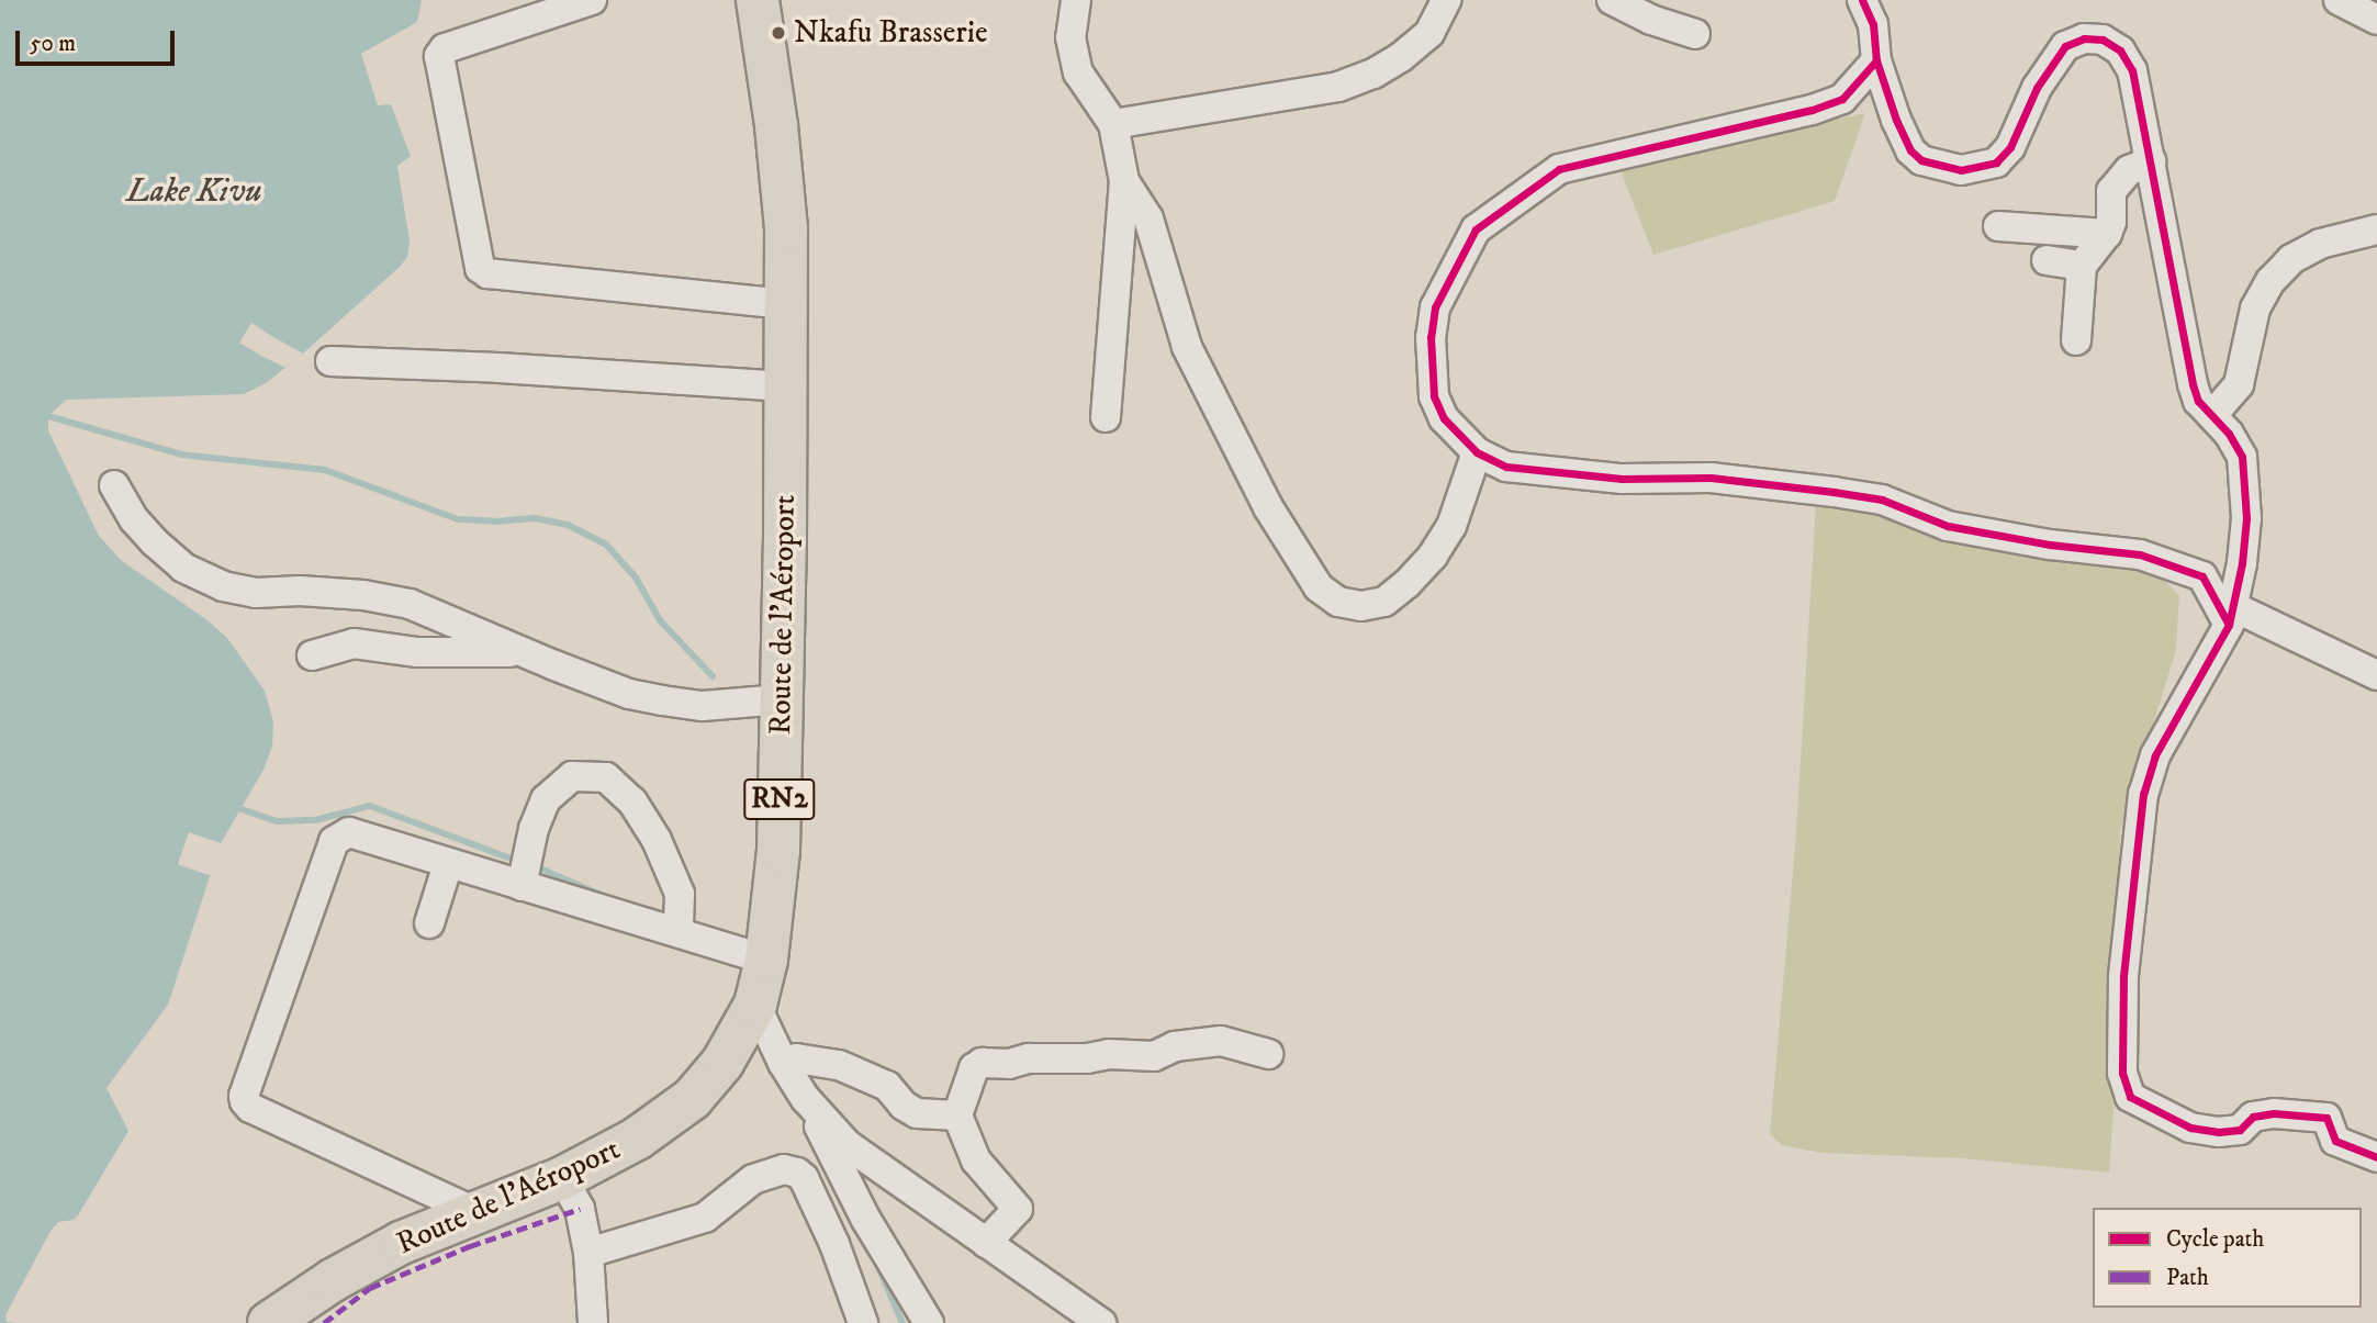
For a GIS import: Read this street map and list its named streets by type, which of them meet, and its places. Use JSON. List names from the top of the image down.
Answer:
{
  "streets": {
    "highway": ["Route de l'Aéroport", "RN2"]
  },
  "water": ["Lake Kivu"],
  "places": ["Nkafu Brasserie"],
  "legend": ["Cycle path", "Path"],
  "scale_bar": "50 m"
}
